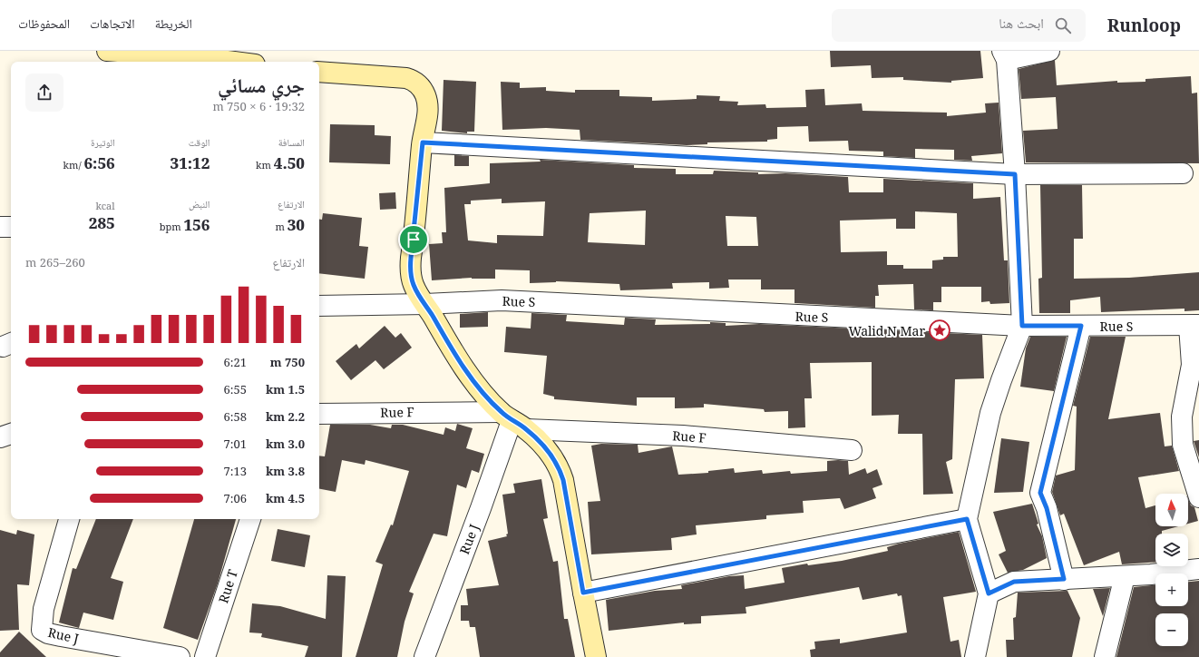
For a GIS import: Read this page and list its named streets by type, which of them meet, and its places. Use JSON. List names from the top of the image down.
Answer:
{
  "streets": {
    "street": [
      "Rue S",
      "Rue F",
      "Rue J",
      "Rue T"
    ]
  },
  "crossings": [
    ["Rue F", "Rue J"]
  ],
  "places": {
    "place": ["Walid N Mar"]
  },
  "north": "top",
  "page": {
    "header": "Runloop",
    "search": "ابحث هنا",
    "nav": ["الخريطة", "الاتجاهات", "المحفوظات"],
    "heading": ["جري مسائي", "19:32 · 6 × 750 m"],
    "stats": [
      ["المسافة", "4.50 km"],
      ["الوقت", "31:12"],
      ["الوتيرة", "6:56 /km"],
      ["الارتفاع", "30 m"],
      ["النبض", "156 bpm"],
      ["kcal", "285"]
    ],
    "chart": ["الارتفاع", "260–265 m"],
    "list": [
      {
        "name": "750 m",
        "note": "6:21"
      },
      {
        "name": "1.5 km",
        "note": "6:55"
      },
      {
        "name": "2.2 km",
        "note": "6:58"
      },
      {
        "name": "3.0 km",
        "note": "7:01"
      },
      {
        "name": "3.8 km",
        "note": "7:13"
      },
      {
        "name": "4.5 km",
        "note": "7:06"
      }
    ],
    "map_buttons": ["+", "−"]
  }
}
